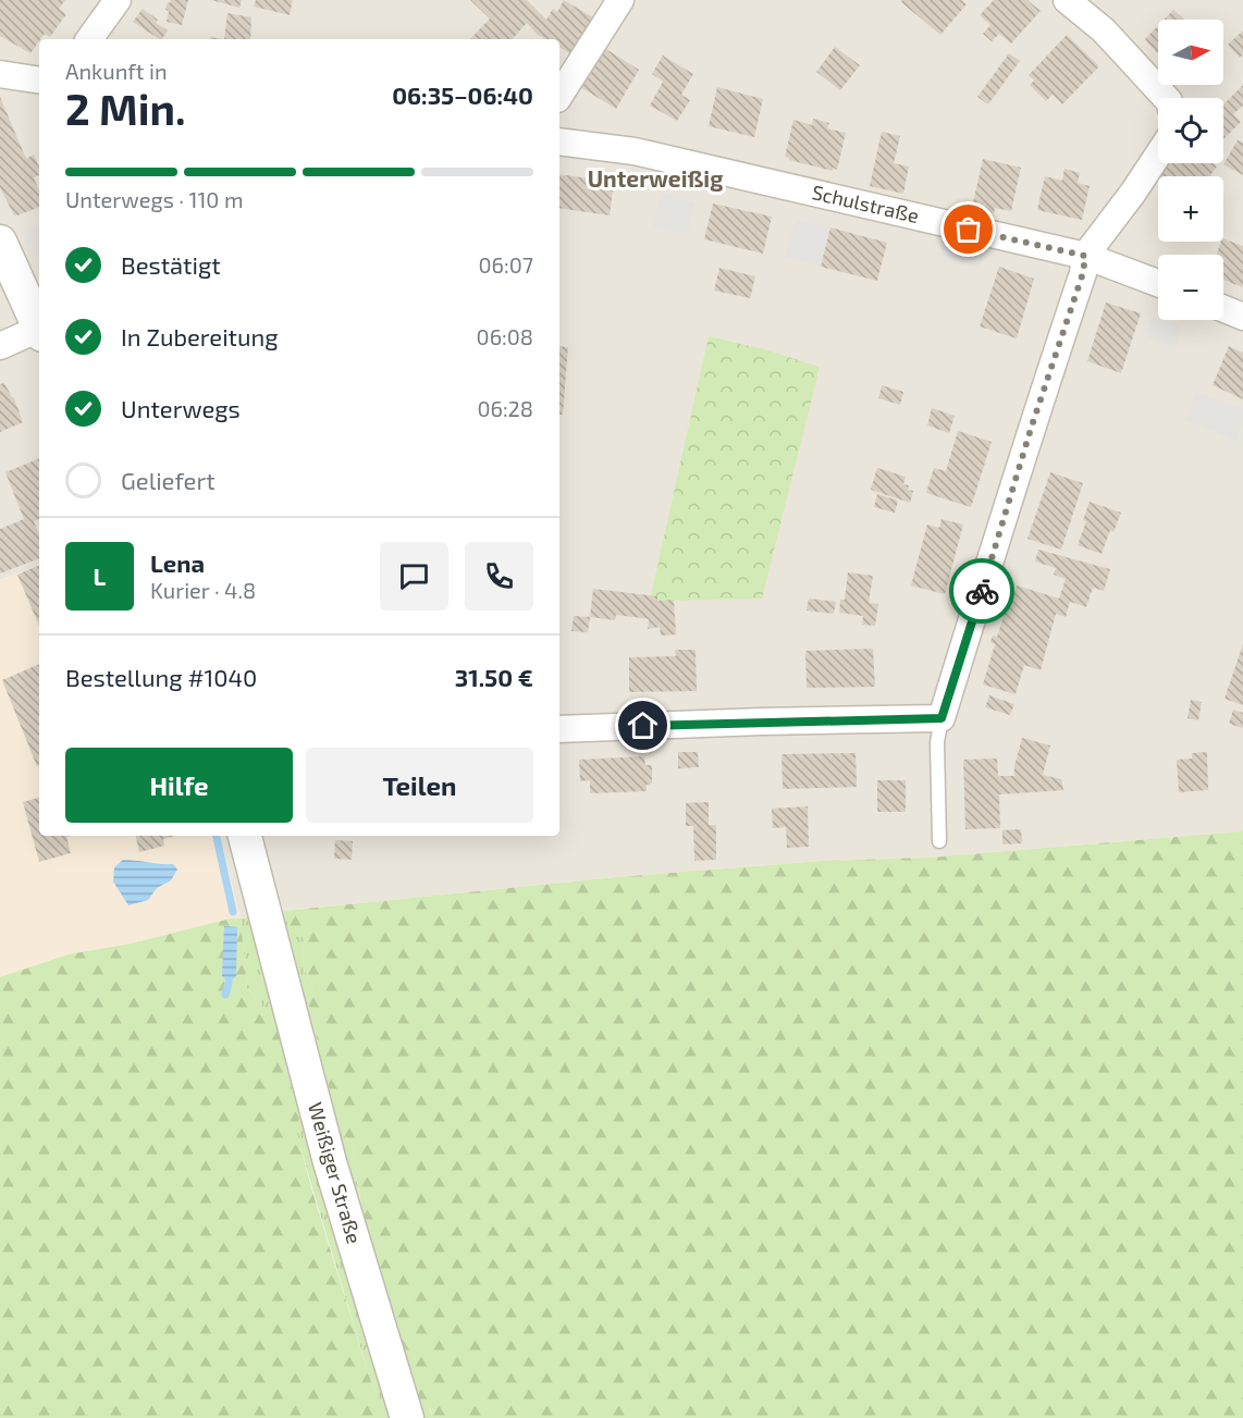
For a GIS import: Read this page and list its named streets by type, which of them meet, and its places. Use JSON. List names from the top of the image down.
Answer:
{
  "streets": {
    "street": ["Schulstraße", "Weißiger Straße"]
  },
  "districts": ["Unterweißig"],
  "north": "right",
  "page": {
    "map_buttons": ["+", "−"],
    "heading": ["2 Min.", "Ankunft in", "06:35–06:40"],
    "panel": [
      "Lena",
      "Kurier · 4.8",
      "Bestellung #1040",
      "31.50 €"
    ],
    "bar": "Unterwegs · 110 m",
    "list": [
      ["Bestätigt", "06:07"],
      ["In Zubereitung", "06:08"],
      ["Unterwegs", "06:28"],
      "Geliefert"
    ],
    "round": "L",
    "buttons": ["Hilfe", "Teilen"]
  }
}
